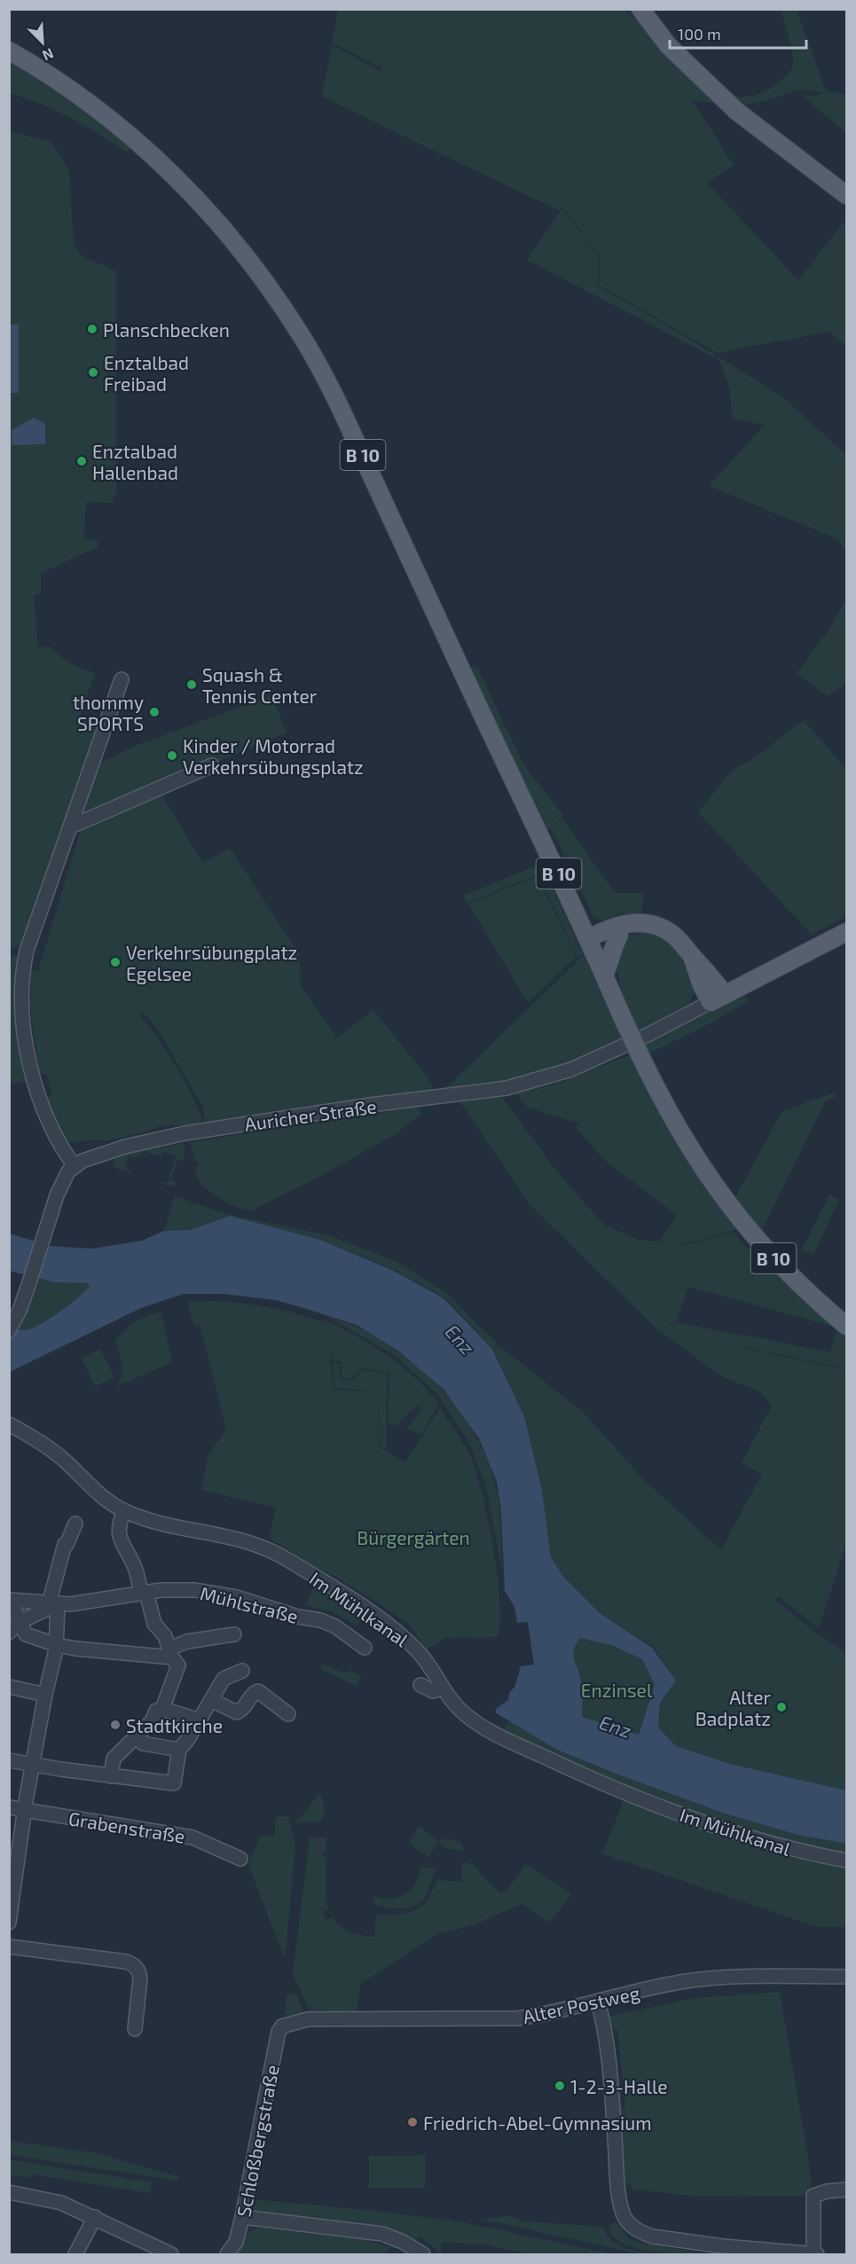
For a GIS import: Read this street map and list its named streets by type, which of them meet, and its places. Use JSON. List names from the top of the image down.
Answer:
{
  "streets": {
    "main road": ["B 10"],
    "street": [
      "Auricher Straße",
      "Mühlstraße",
      "Im Mühlkanal",
      "Grabenstraße",
      "Alter Postweg",
      "Schloßbergstraße"
    ]
  },
  "crossings": [
    ["Alter Postweg", "Schloßbergstraße"]
  ],
  "water": ["Enz"],
  "parks": ["Bürgergärten", "Enzinsel"],
  "places": [
    "Planschbecken",
    "Enztalbad Freibad",
    "Enztalbad Hallenbad",
    "Squash & Tennis Center",
    "thommy SPORTS",
    "Kinder / Motorrad Verkehrsübungsplatz",
    "Verkehrsübungplatz Egelsee",
    "Alter Badplatz",
    "Stadtkirche",
    "1-2-3-Halle",
    "Friedrich-Abel-Gymnasium"
  ],
  "scale_bar": "100 m",
  "north": "bottom right"
}
